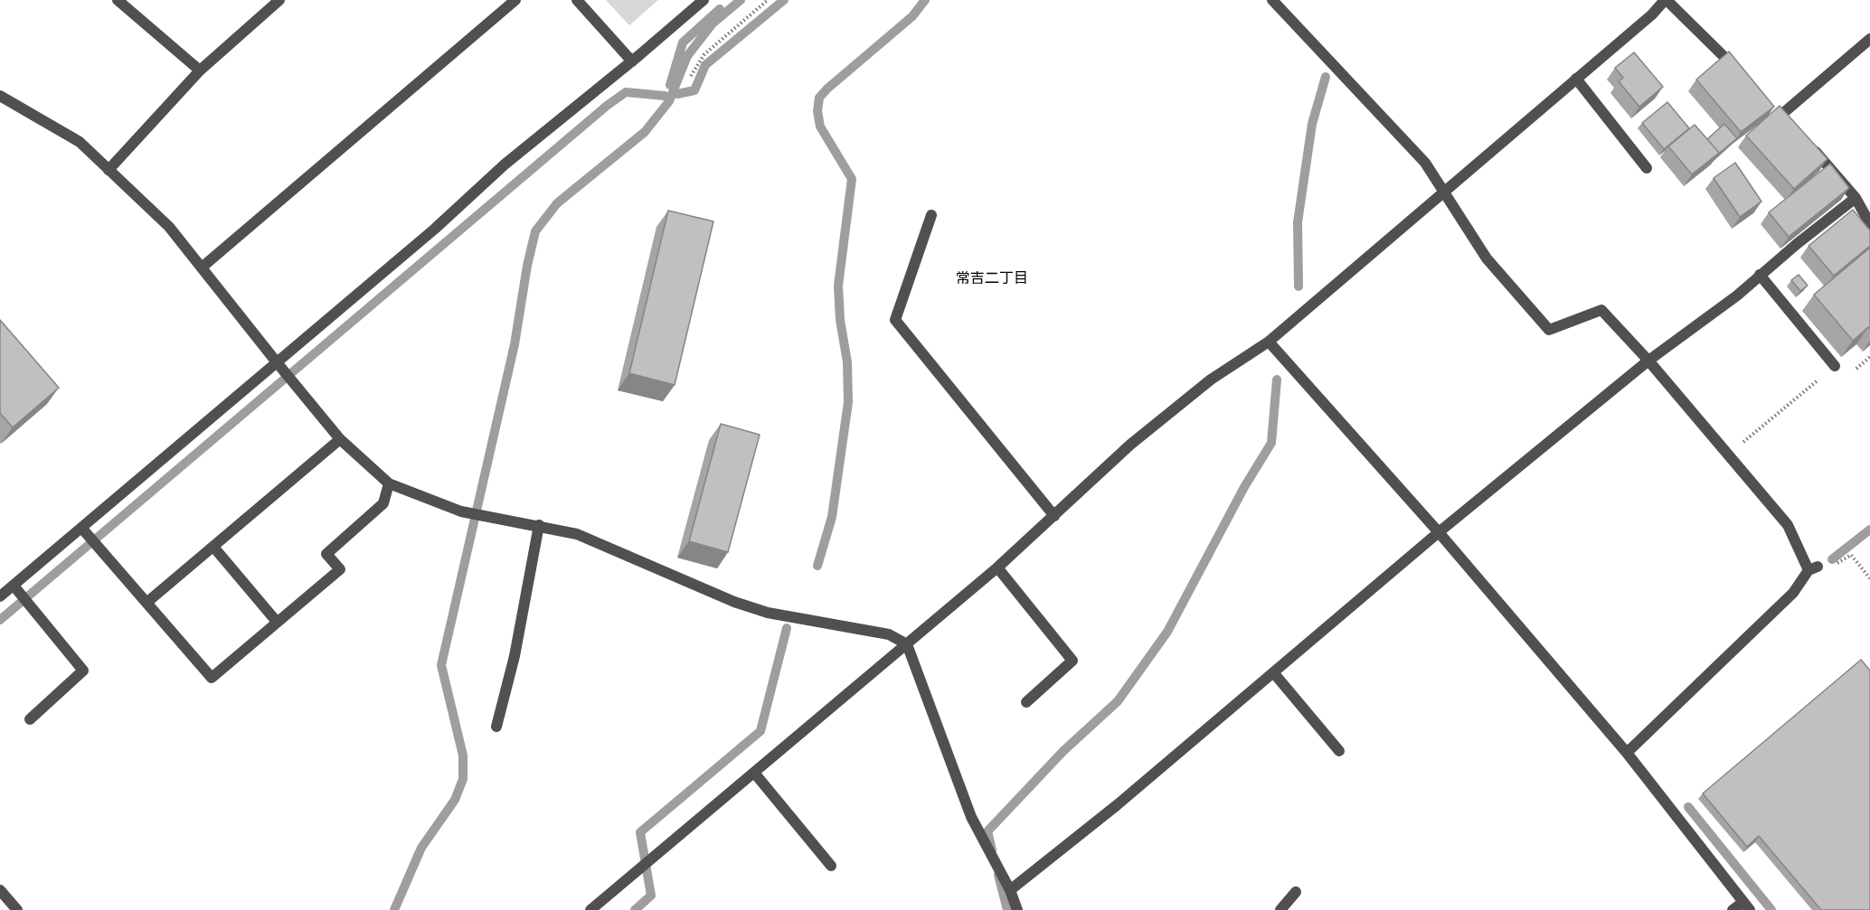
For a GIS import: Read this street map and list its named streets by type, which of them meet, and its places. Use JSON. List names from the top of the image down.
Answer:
{
  "districts": ["常吉二丁目"]
}
